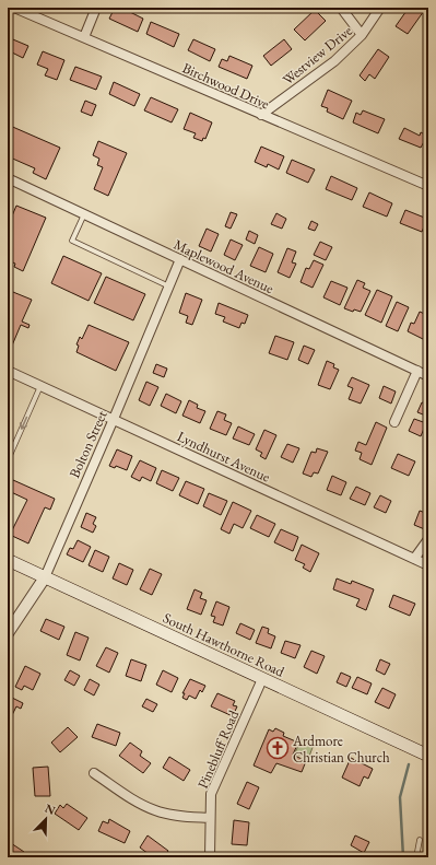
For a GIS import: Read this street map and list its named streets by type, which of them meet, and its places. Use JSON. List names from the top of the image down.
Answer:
{
  "streets": {
    "main road": ["South Hawthorne Road"],
    "street": [
      "Westview Drive",
      "Birchwood Drive",
      "Maplewood Avenue",
      "Bolton Street",
      "Lyndhurst Avenue",
      "Pinebluff Road"
    ]
  },
  "crossings": [
    ["Westview Drive", "Birchwood Drive"],
    ["Maplewood Avenue", "Bolton Street"],
    ["Bolton Street", "Lyndhurst Avenue"],
    ["Bolton Street", "South Hawthorne Road"],
    ["South Hawthorne Road", "Pinebluff Road"]
  ],
  "places": {
    "church": ["Ardmore Christian Church"]
  },
  "north": "top right"
}
